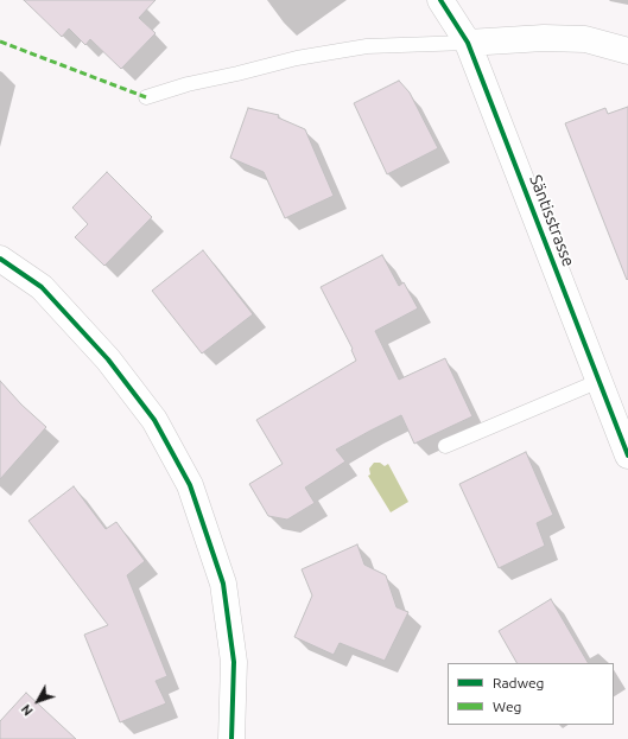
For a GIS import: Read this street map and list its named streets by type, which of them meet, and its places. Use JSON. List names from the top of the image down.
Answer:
{
  "streets": {
    "street": ["Säntisstrasse"]
  },
  "legend": ["Radweg", "Weg"],
  "north": "bottom left"
}
